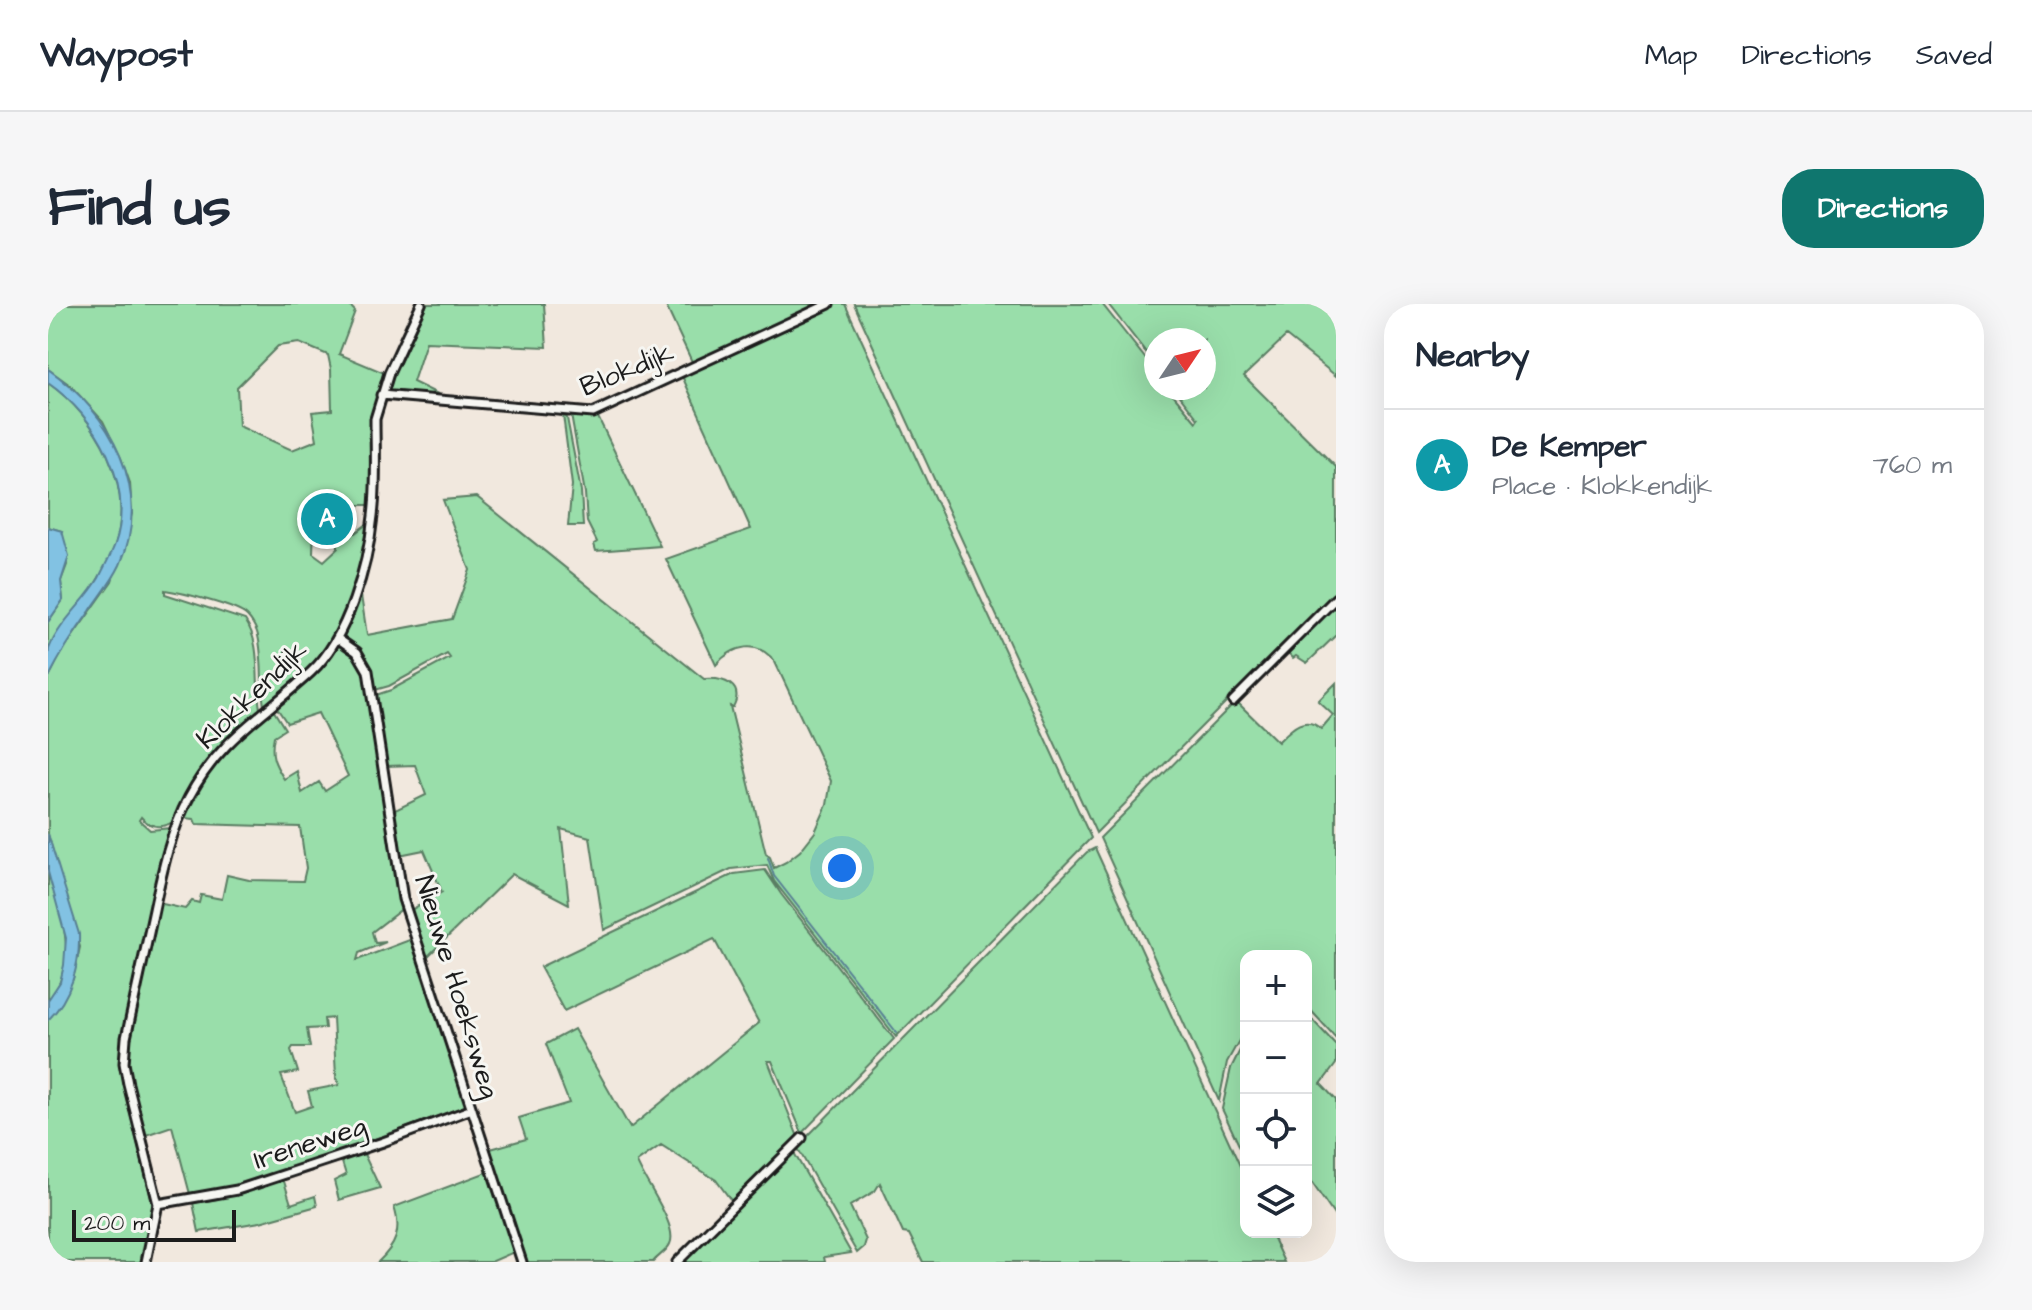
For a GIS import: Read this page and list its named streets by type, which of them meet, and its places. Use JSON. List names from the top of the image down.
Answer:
{
  "streets": {
    "street": [
      "Blokdijk",
      "Klokkendijk",
      "Nieuwe Hoeksweg",
      "Ireneweg"
    ]
  },
  "crossings": [
    ["Blokdijk", "Klokkendijk"],
    ["Klokkendijk", "Nieuwe Hoeksweg"],
    ["Klokkendijk", "Ireneweg"],
    ["Nieuwe Hoeksweg", "Ireneweg"]
  ],
  "scale_bar": "200 m",
  "north": "top right",
  "page": {
    "header": "Waypost",
    "nav": ["Map", "Directions", "Saved"],
    "title": "Find us",
    "buttons": "Directions",
    "heading": "Nearby",
    "list": [
      {
        "mark": "A",
        "name": "De Kemper",
        "note": "Place · Klokkendijk",
        "value": "760 m"
      }
    ],
    "pins": "A",
    "map_buttons": ["+", "−"],
    "scale": "200 m"
  }
}
